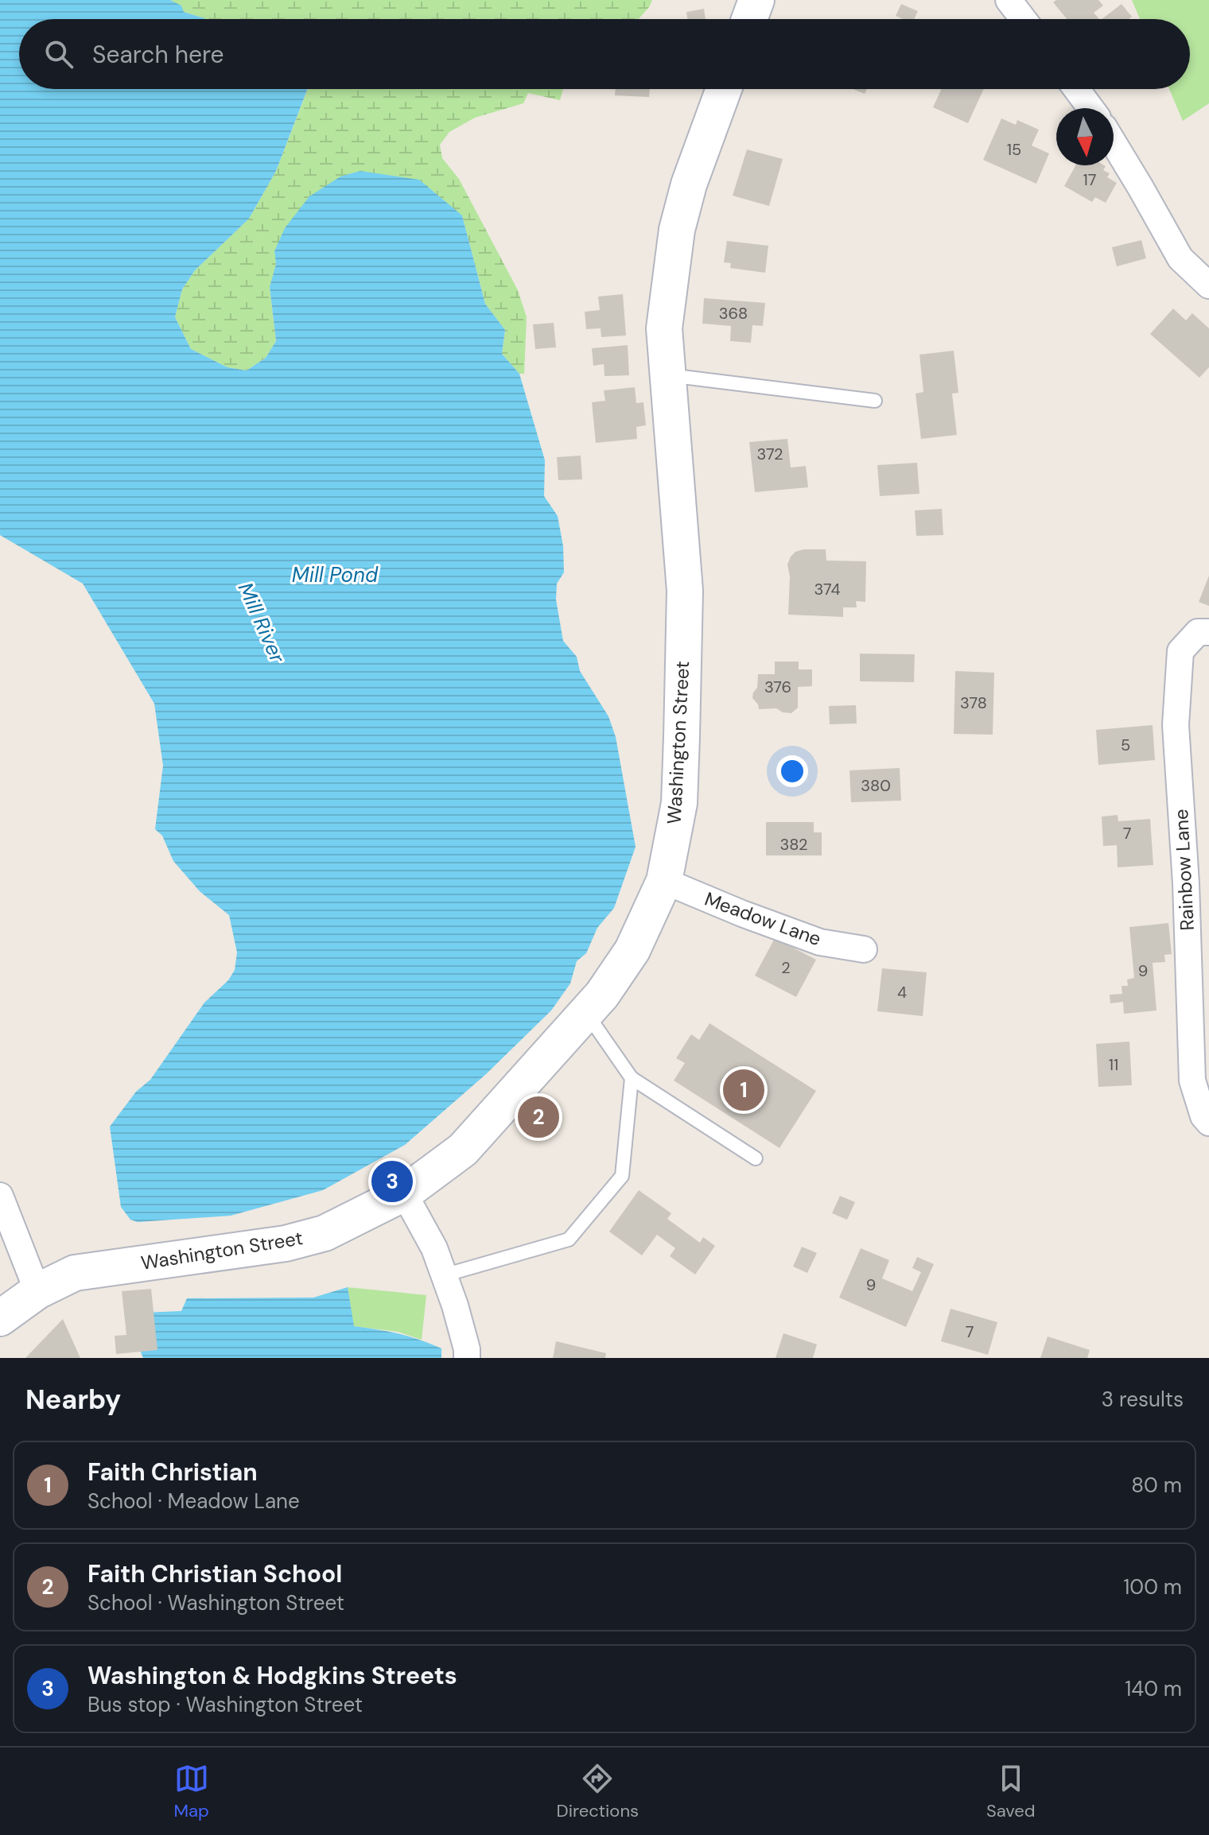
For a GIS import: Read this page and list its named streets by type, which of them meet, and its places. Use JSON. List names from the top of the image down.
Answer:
{
  "streets": {
    "main road": ["Washington Street"],
    "street": ["Rainbow Lane", "Meadow Lane"]
  },
  "crossings": [
    ["Washington Street", "Meadow Lane"]
  ],
  "water": ["Mill Pond", "Mill River"],
  "house_numbers": [
    "15",
    "17",
    "368",
    "372",
    "374",
    "376",
    "378",
    "5",
    "380",
    "7",
    "382",
    "2",
    "9",
    "4",
    "11",
    "9",
    "7"
  ],
  "north": "bottom",
  "page": {
    "search": "Search here",
    "pins": ["1", "2", "3"],
    "heading": ["Nearby", "3 results"],
    "list": [
      {
        "mark": "1",
        "name": "Faith Christian",
        "note": "School · Meadow Lane",
        "value": "80 m"
      },
      {
        "mark": "2",
        "name": "Faith Christian School",
        "note": "School · Washington Street",
        "value": "100 m"
      },
      {
        "mark": "3",
        "name": "Washington & Hodgkins Streets",
        "note": "Bus stop · Washington Street",
        "value": "140 m"
      }
    ],
    "nav": ["Map", "Directions", "Saved"]
  }
}
